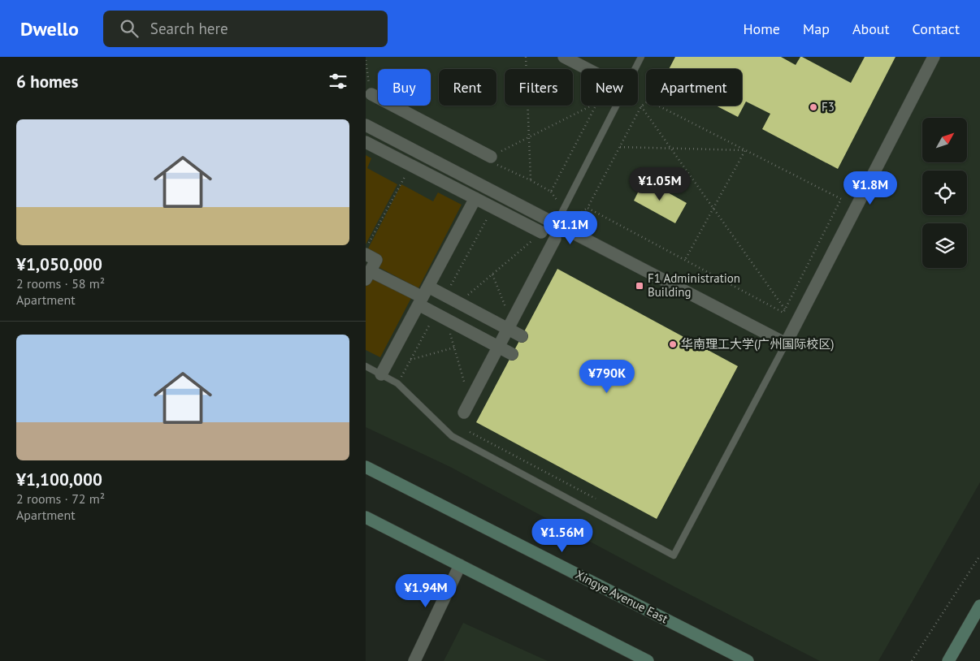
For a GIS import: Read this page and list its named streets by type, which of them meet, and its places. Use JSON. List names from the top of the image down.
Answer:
{
  "streets": {
    "main road": ["Xingye Avenue East"]
  },
  "places": {
    "other": ["F3", "华南理工大学(广州国际校区)"],
    "transit": ["F1 Administration Building"]
  },
  "north": "top right",
  "page": {
    "header": "Dwello",
    "search": "Search here",
    "nav": [
      "Home",
      "Map",
      "About",
      "Contact"
    ],
    "heading": "6 homes",
    "chip": [
      "Buy",
      "Rent",
      "Filters",
      "New",
      "Apartment"
    ],
    "list": [
      {
        "name": "¥1,050,000",
        "note": "2 rooms · 58 m² · Apartment"
      },
      {
        "name": "¥1,100,000",
        "note": "2 rooms · 72 m² · Apartment"
      }
    ],
    "price": [
      "¥1.05M",
      "¥1.8M",
      "¥1.1M",
      "¥790K",
      "¥1.56M",
      "¥1.94M"
    ]
  }
}
